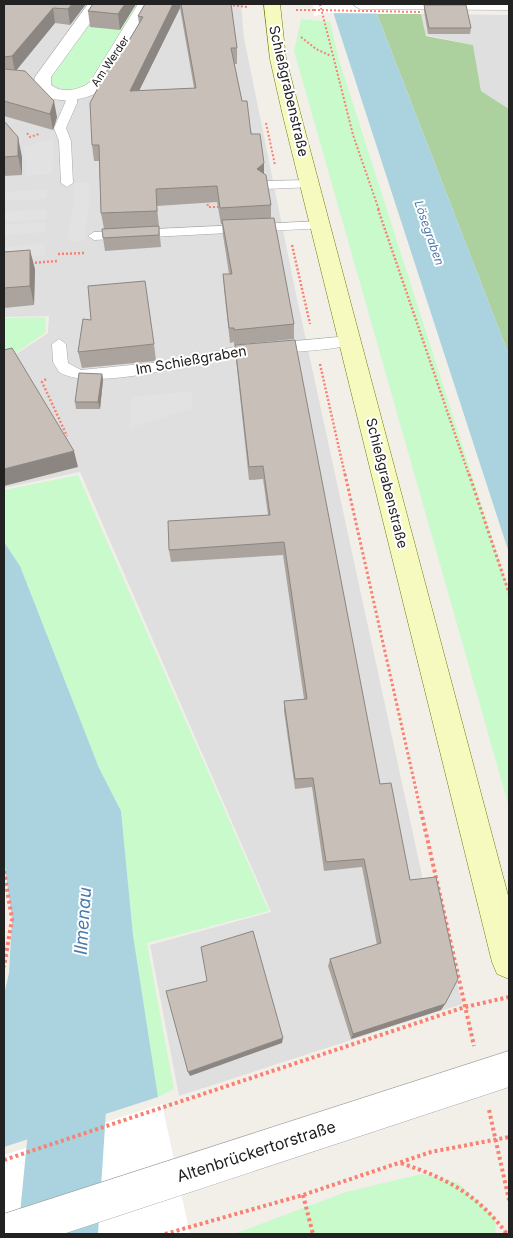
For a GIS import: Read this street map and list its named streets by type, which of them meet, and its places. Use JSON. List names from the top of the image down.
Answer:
{
  "streets": {
    "main road": ["Schießgrabenstraße"],
    "street": ["Am Werder", "Altenbrückertorstraße"],
    "lane": ["Im Schießgraben"]
  },
  "crossings": [
    ["Schießgrabenstraße", "Im Schießgraben"]
  ],
  "water": ["Lösegraben", "Ilmenau"]
}
